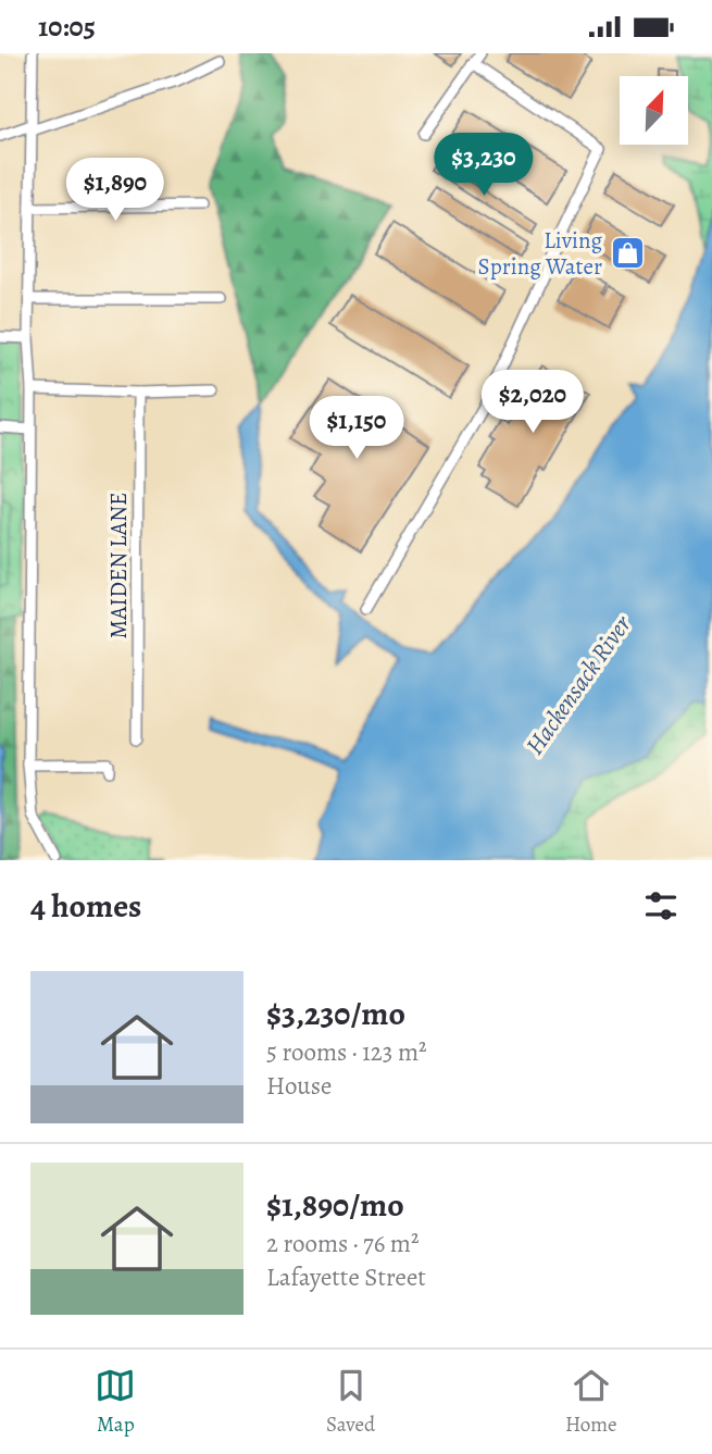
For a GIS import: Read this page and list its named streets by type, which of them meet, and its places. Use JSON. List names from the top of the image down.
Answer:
{
  "streets": {
    "street": ["MAIDEN LANE"]
  },
  "water": ["Hackensack River"],
  "places": {
    "shop": ["Living Spring Water"]
  },
  "north": "top right",
  "page": {
    "status": "10:05",
    "price": [
      "$3,230",
      "$1,890",
      "$2,020",
      "$1,150"
    ],
    "heading": "4 homes",
    "list": [
      {
        "name": "$3,230/mo",
        "note": "5 rooms · 123 m² · House"
      },
      {
        "name": "$1,890/mo",
        "note": "2 rooms · 76 m² · Lafayette Street"
      }
    ],
    "tabs": ["Map", "Saved", "Home"]
  }
}
